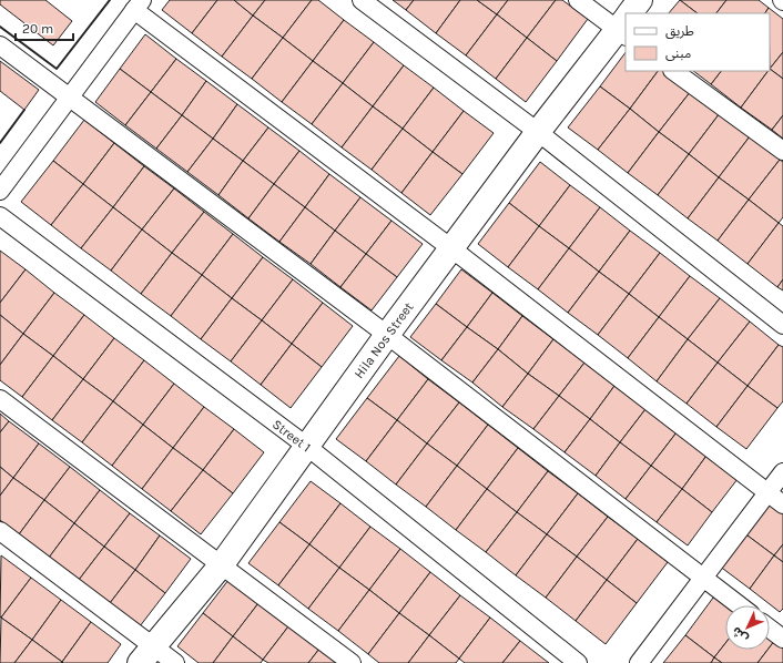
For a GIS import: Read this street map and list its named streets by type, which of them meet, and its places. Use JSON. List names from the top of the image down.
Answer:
{
  "streets": {
    "street": ["Hila Nos Street", "Street 1"]
  },
  "crossings": [
    ["Hila Nos Street", "Street 1"]
  ],
  "legend": ["طريق", "مبنى"],
  "scale_bar": "20 m",
  "north": "bottom left"
}
